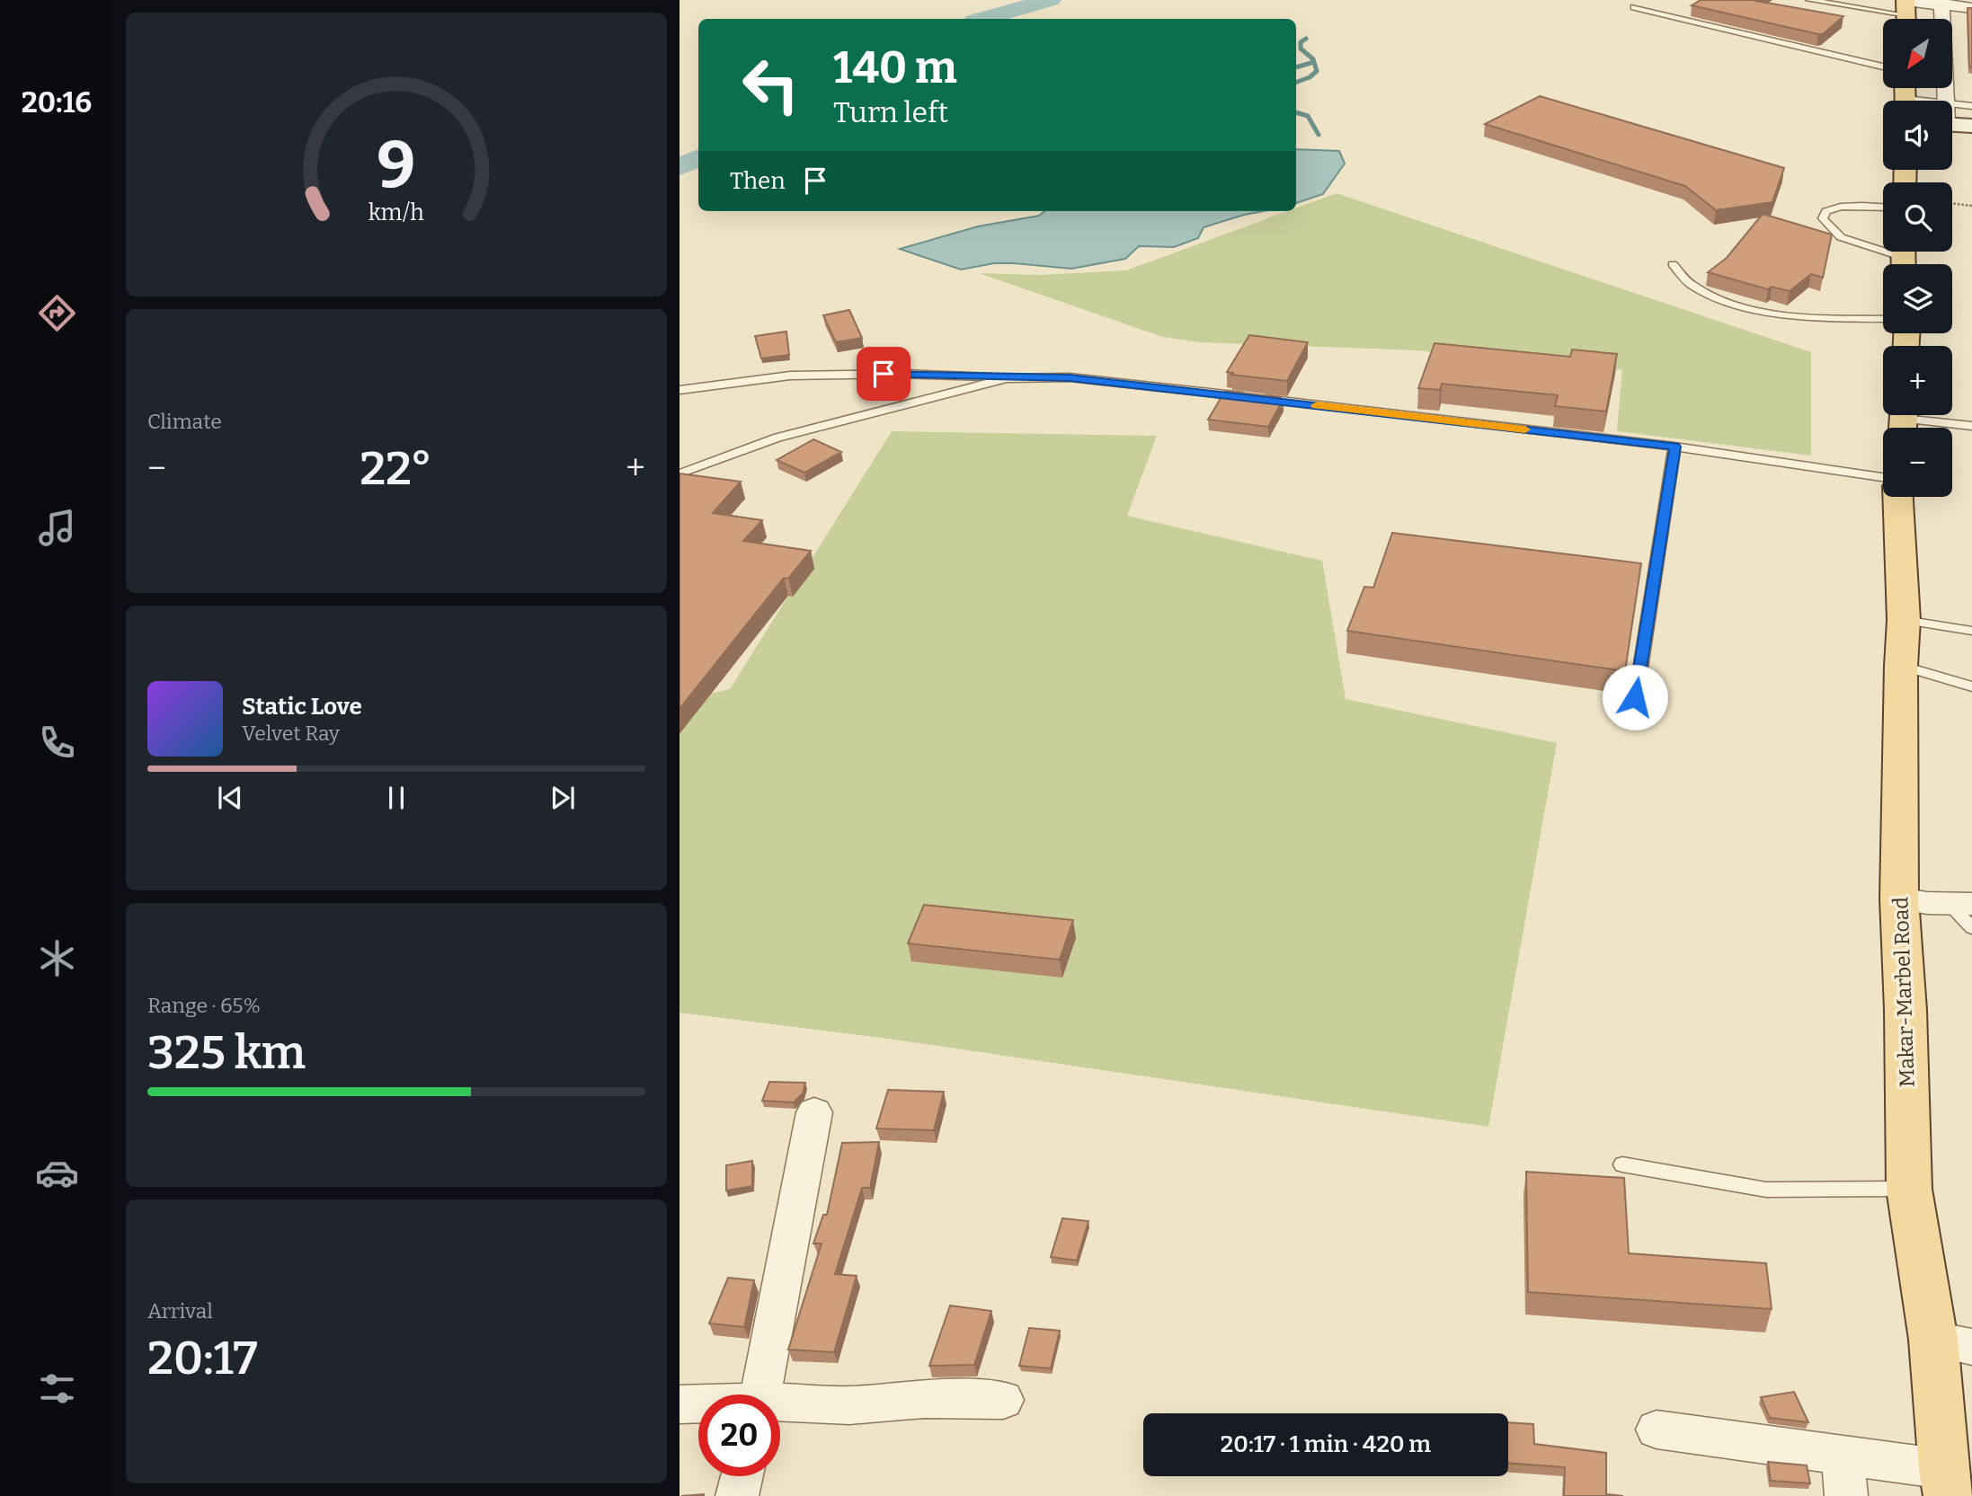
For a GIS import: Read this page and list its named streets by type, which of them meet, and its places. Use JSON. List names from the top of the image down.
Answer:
{
  "streets": {
    "main road": ["Makar-Marbel Road"]
  },
  "north": "bottom left",
  "page": {
    "tabs": "20:16",
    "map_buttons": ["+", "−"],
    "turn": ["140 m", "Turn left"],
    "then": "Then",
    "tile": [
      "Climate",
      ["Range · 65%", "325 km"],
      ["Arrival", "20:17"]
    ],
    "heat": ["−", "22°", "+"],
    "song": ["Static Love", "Velvet Ray"],
    "limit": "20",
    "trip": "20:17 · 1 min · 420 m",
    "gauge": ["9", "km/h"]
  }
}
